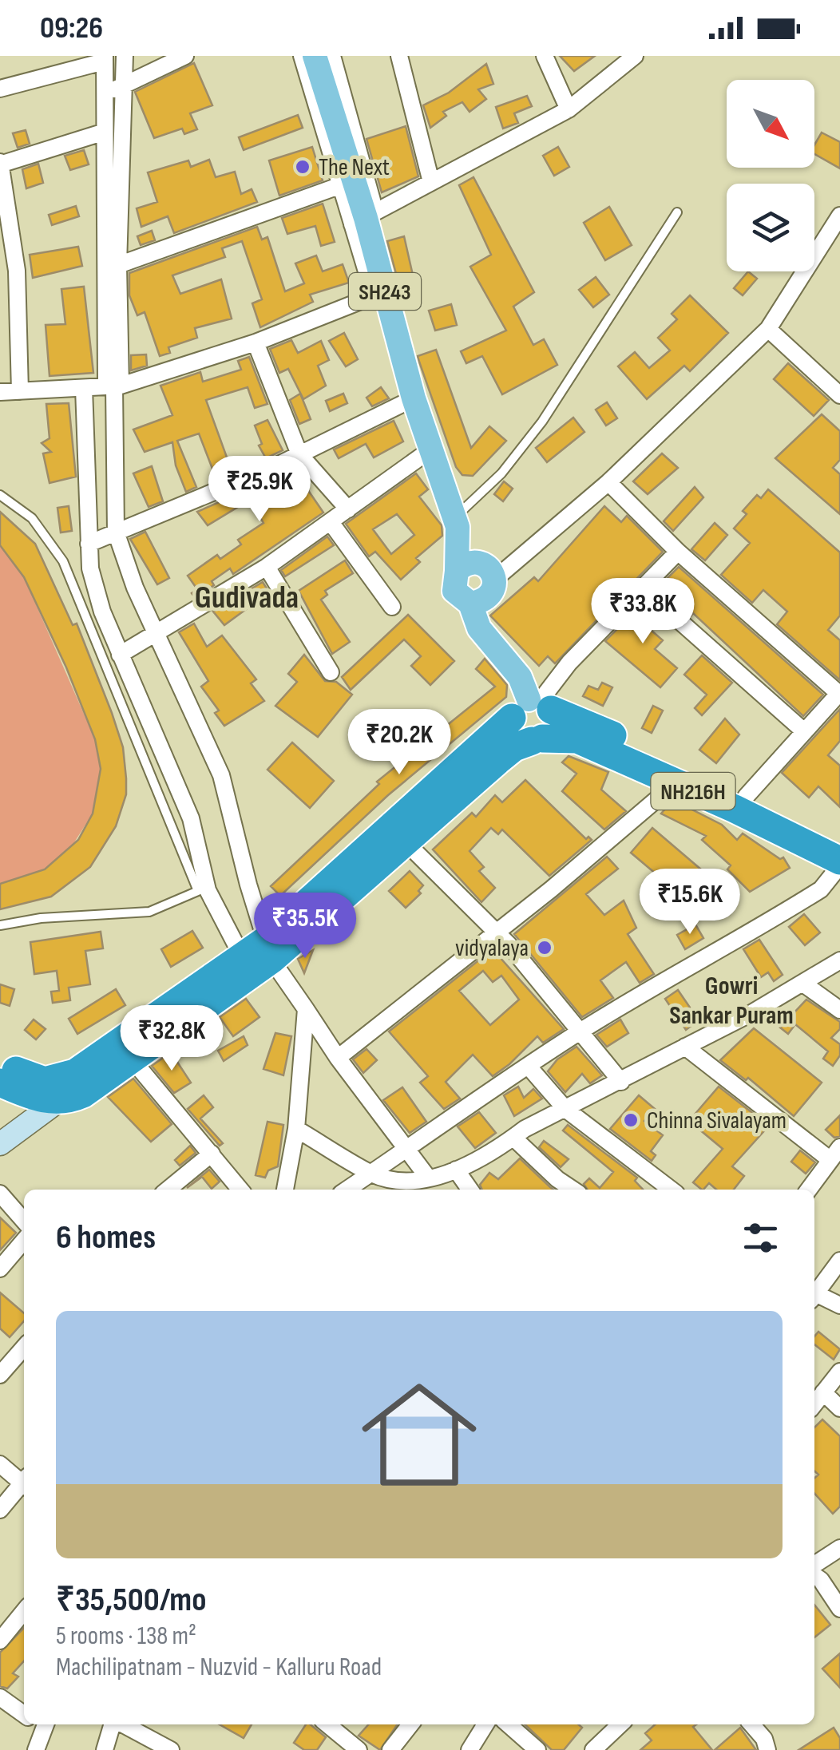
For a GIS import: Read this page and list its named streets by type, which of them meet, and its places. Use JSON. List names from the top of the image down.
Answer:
{
  "streets": {
    "highway": ["NH216H"],
    "main road": ["SH243"]
  },
  "crossings": [
    ["SH243", "NH216H"]
  ],
  "districts": ["Gudivada", "Gowri Sankar Puram"],
  "places": ["The Next", "vidyalaya", "Chinna Sivalayam"],
  "north": "bottom right",
  "page": {
    "status": "09:26",
    "price": [
      "₹25.9K",
      "₹33.8K",
      "₹20.2K",
      "₹15.6K",
      "₹35.5K",
      "₹32.8K"
    ],
    "heading": "6 homes",
    "list": [
      {
        "name": "₹35,500/mo",
        "note": "5 rooms · 138 m² · Machilipatnam - Nuzvid - Kalluru Road"
      }
    ]
  }
}
